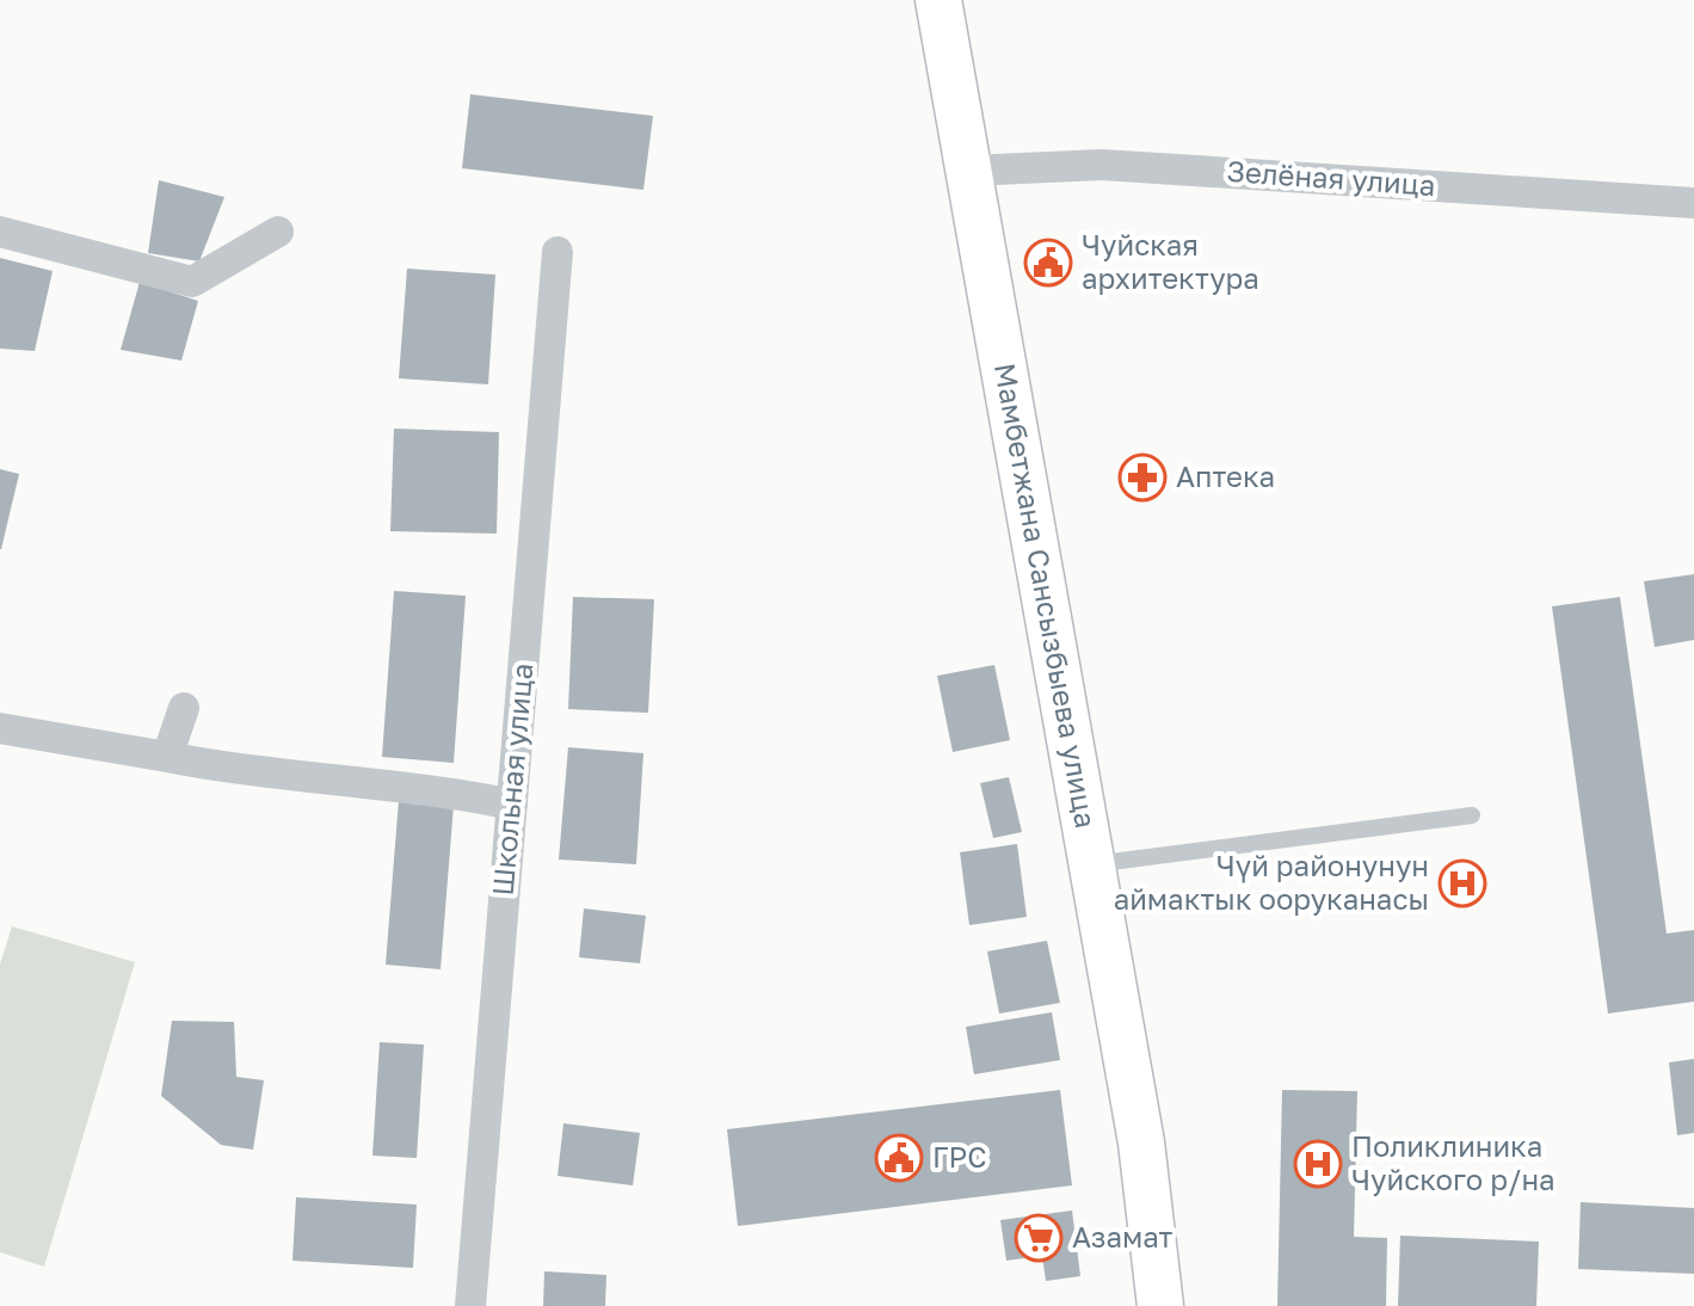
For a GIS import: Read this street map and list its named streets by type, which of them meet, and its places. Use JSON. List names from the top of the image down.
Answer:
{
  "streets": {
    "main road": ["Мамбетжана Сансызбыева улица"],
    "street": ["Зелёная улица", "Школьная улица"]
  },
  "crossings": [
    ["Зелёная улица", "Мамбетжана Сансызбыева улица"]
  ],
  "places": {
    "public building": ["Чуйская архитектура", "ГРС"],
    "pharmacy": ["Аптека"],
    "hospital": ["Чүй районунун аймактык ооруканасы", "Поликлиника Чуйского р/на"],
    "supermarket": ["Азамат"]
  }
}
